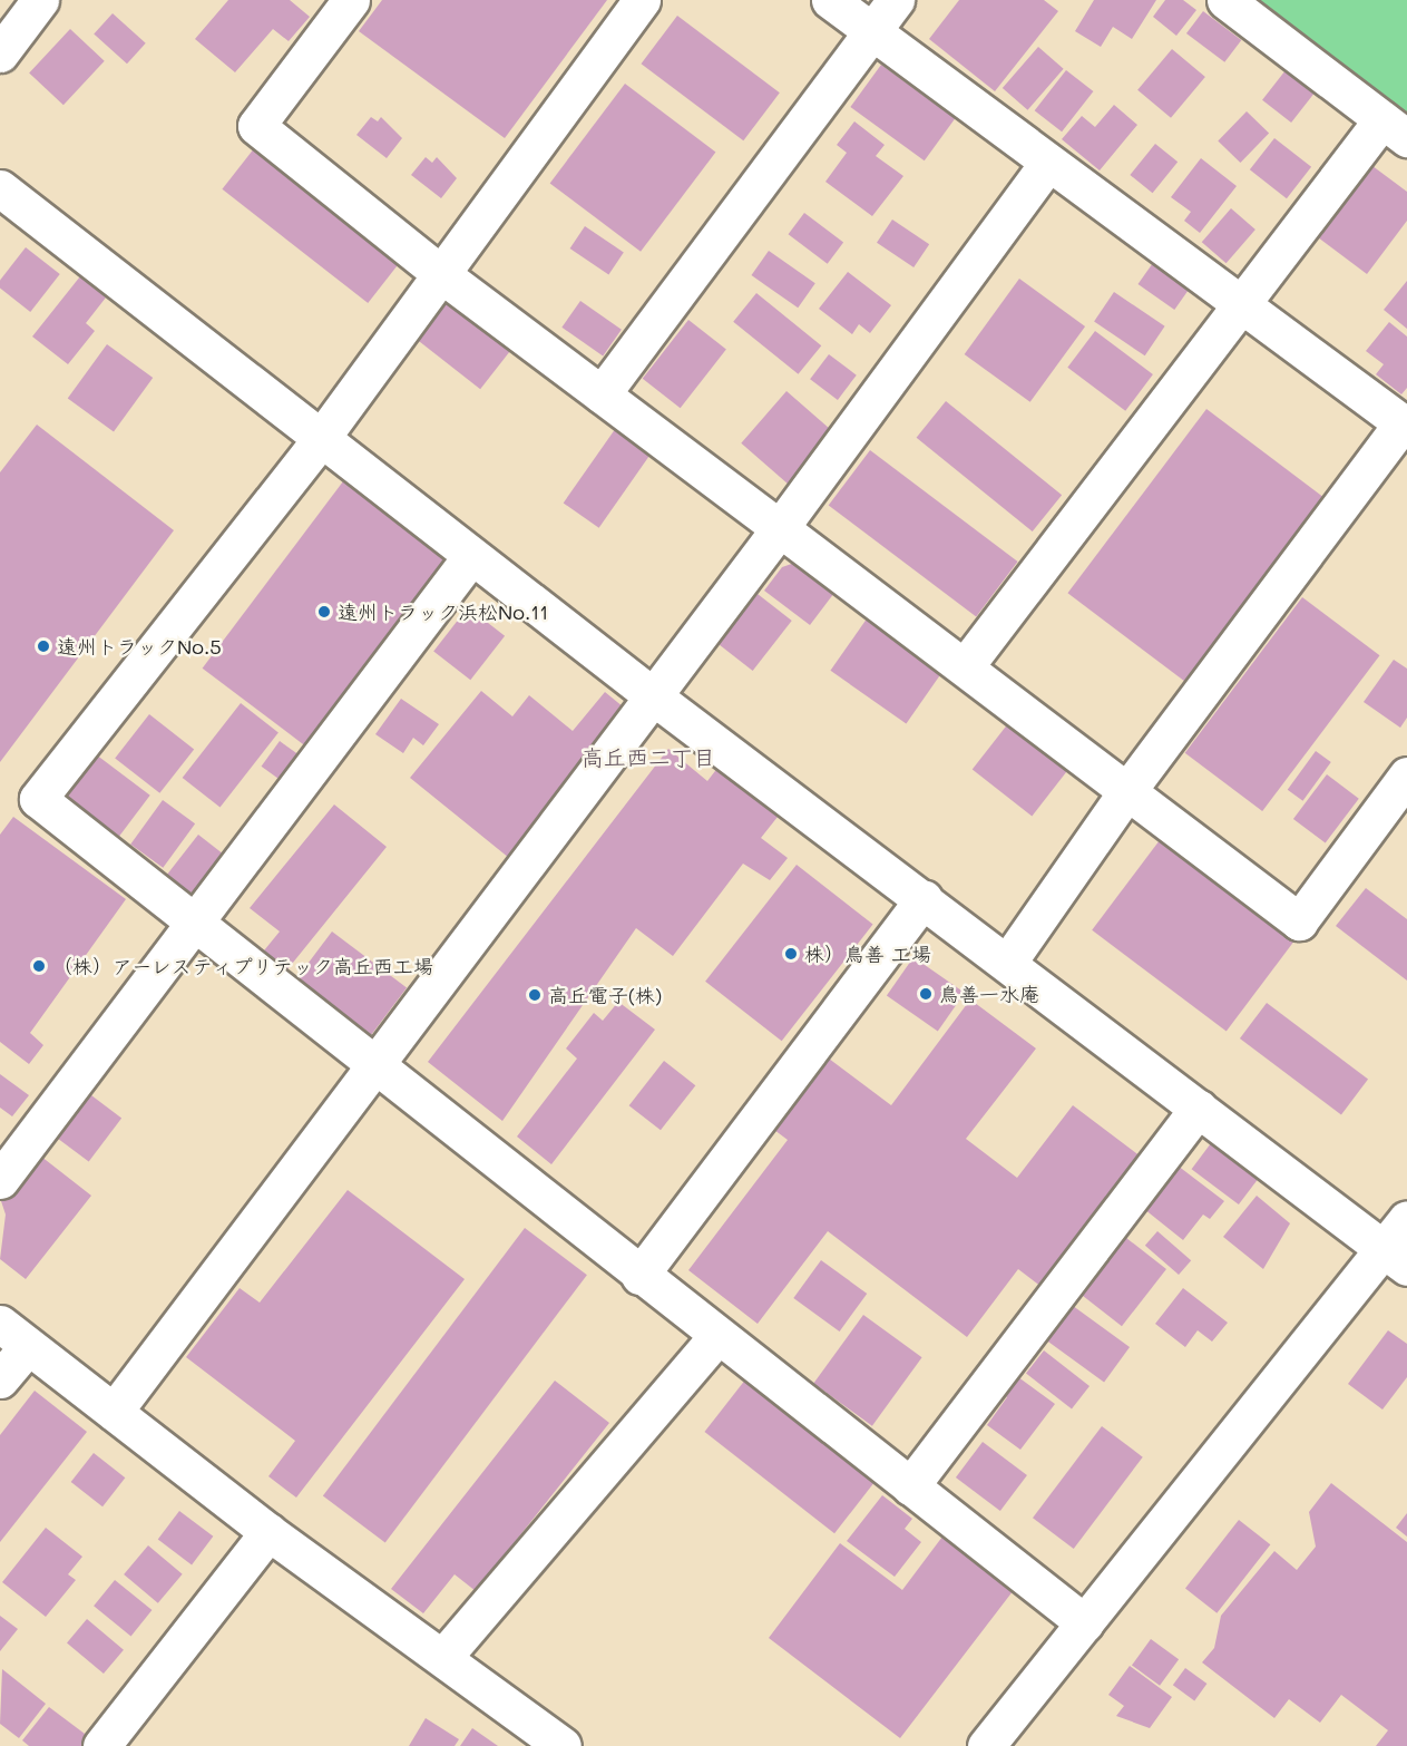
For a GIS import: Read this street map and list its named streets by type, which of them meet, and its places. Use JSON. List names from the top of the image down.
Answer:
{
  "districts": ["高丘西二丁目"],
  "places": [
    "遠州トラック浜松No.11",
    "遠州トラックNo.5",
    "株）鳥善 工場",
    "（株）アーレスティプリテック高丘西工場",
    "鳥善一水庵",
    "高丘電子(株)"
  ]
}
